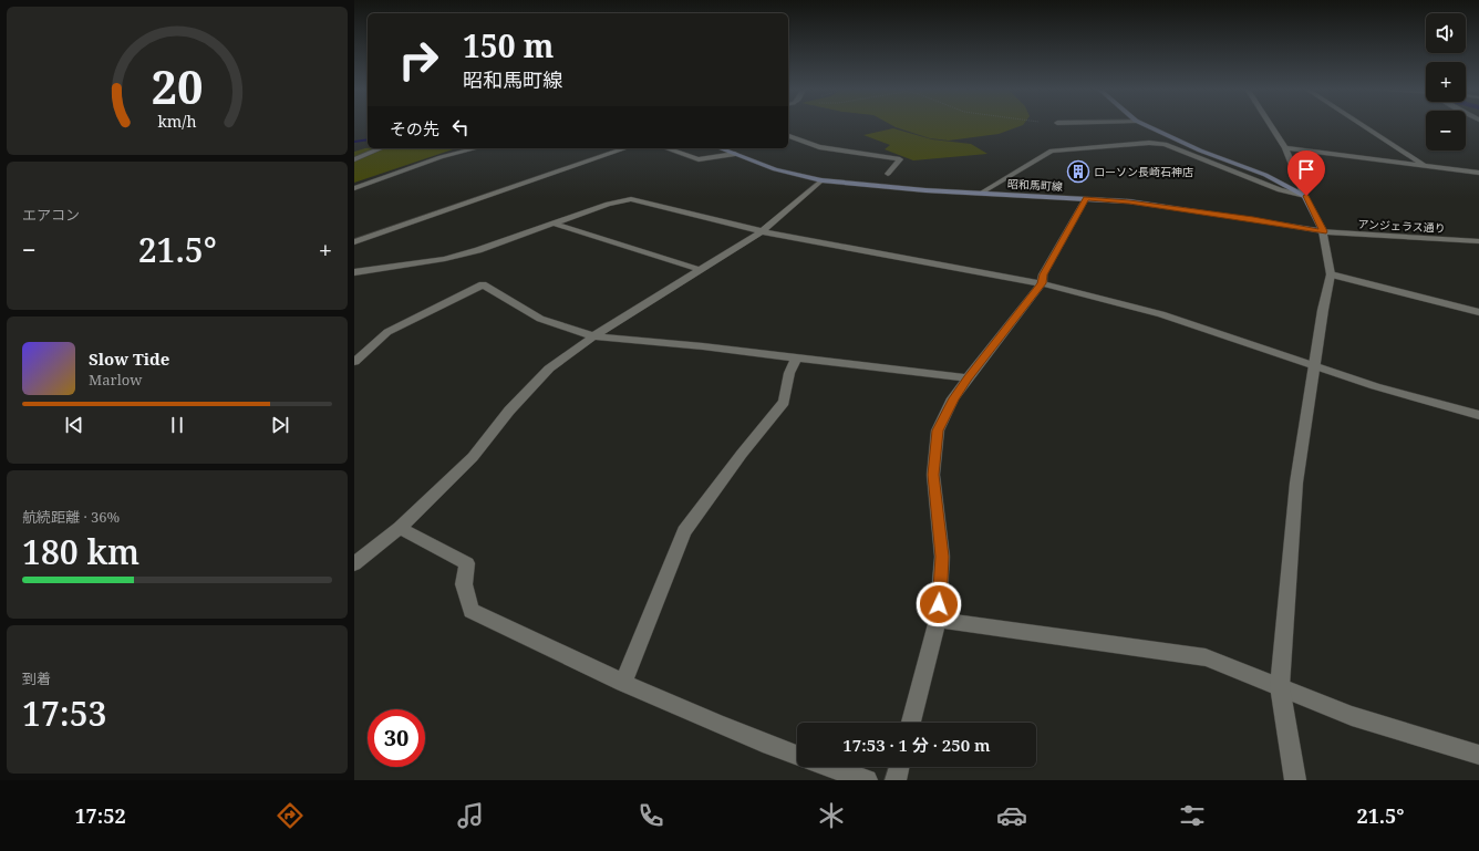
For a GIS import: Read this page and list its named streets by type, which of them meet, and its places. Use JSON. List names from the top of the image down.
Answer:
{
  "streets": {
    "main road": ["昭和馬町線"],
    "street": ["アンジェラス通り"]
  },
  "crossings": [
    ["昭和馬町線", "アンジェラス通り"]
  ],
  "places": {
    "building": ["ローソン長崎石神店"]
  },
  "page": {
    "map_buttons": ["+", "−"],
    "turn": ["150 m", "昭和馬町線"],
    "then": "その先",
    "tile": [
      "エアコン",
      ["航続距離 · 36%", "180 km"],
      ["到着", "17:53"]
    ],
    "heat": ["−", "21.5°", "+"],
    "song": ["Slow Tide", "Marlow"],
    "limit": "30",
    "trip": "17:53 · 1 分 · 250 m",
    "tabs": ["17:52", "21.5°"],
    "gauge": ["20", "km/h"]
  }
}
